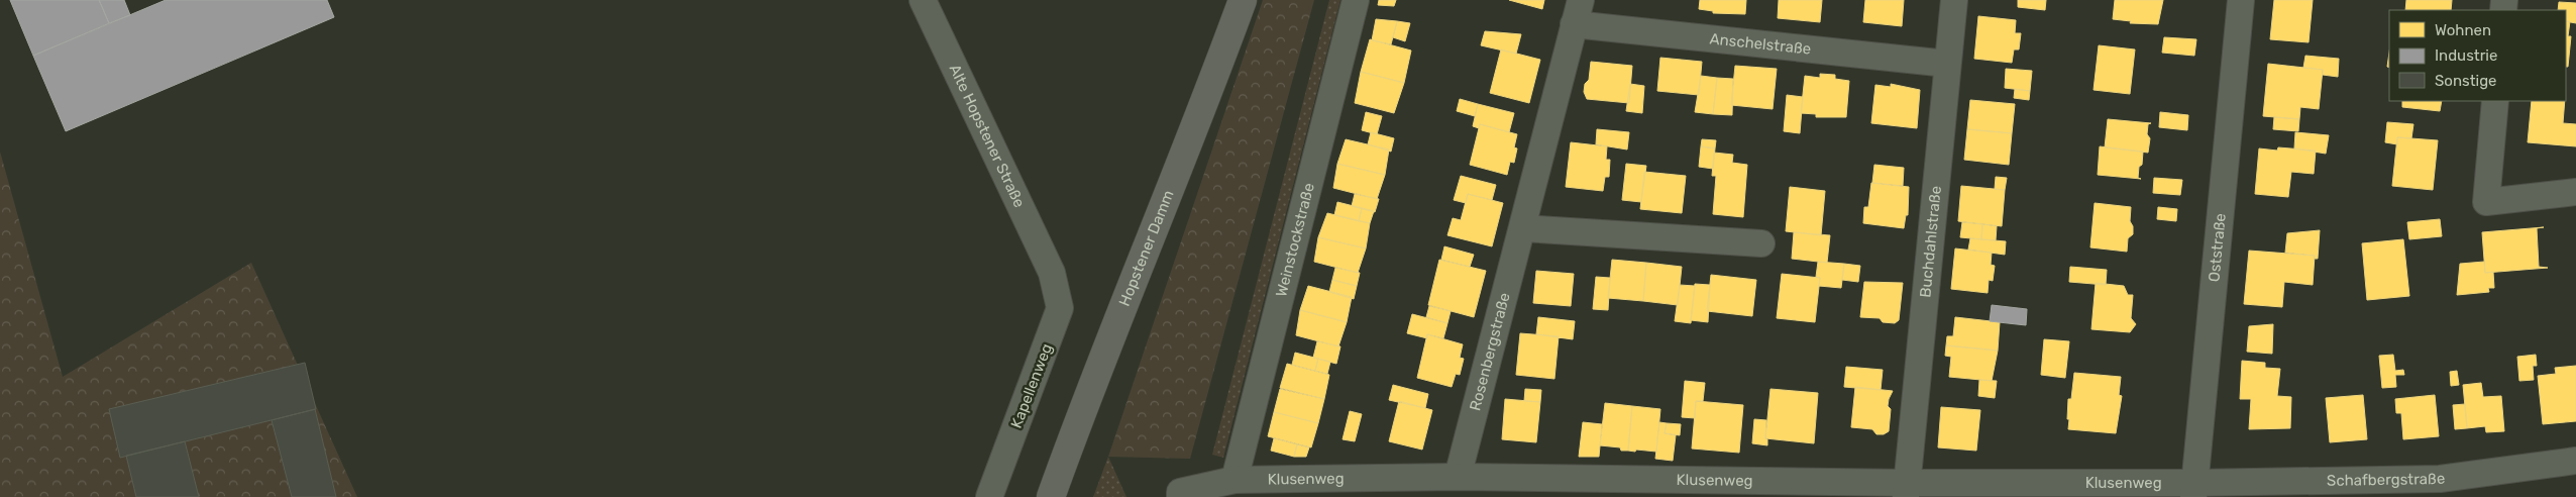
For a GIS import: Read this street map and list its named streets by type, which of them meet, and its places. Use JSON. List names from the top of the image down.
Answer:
{
  "streets": {
    "main road": ["Hopstener Damm"],
    "street": [
      "Anschelstraße",
      "Alte Hopstener Straße",
      "Weinstockstraße",
      "Buchdahlstraße",
      "Oststraße",
      "Rosenbergstraße",
      "Kapellenweg",
      "Klusenweg",
      "Schafbergstraße"
    ]
  },
  "crossings": [
    ["Anschelstraße", "Buchdahlstraße"],
    ["Anschelstraße", "Rosenbergstraße"],
    ["Alte Hopstener Straße", "Kapellenweg"],
    ["Weinstockstraße", "Klusenweg"],
    ["Buchdahlstraße", "Klusenweg"],
    ["Oststraße", "Klusenweg"],
    ["Oststraße", "Schafbergstraße"],
    ["Rosenbergstraße", "Klusenweg"],
    ["Klusenweg", "Schafbergstraße"]
  ],
  "legend": ["Wohnen", "Industrie", "Sonstige"]
}
